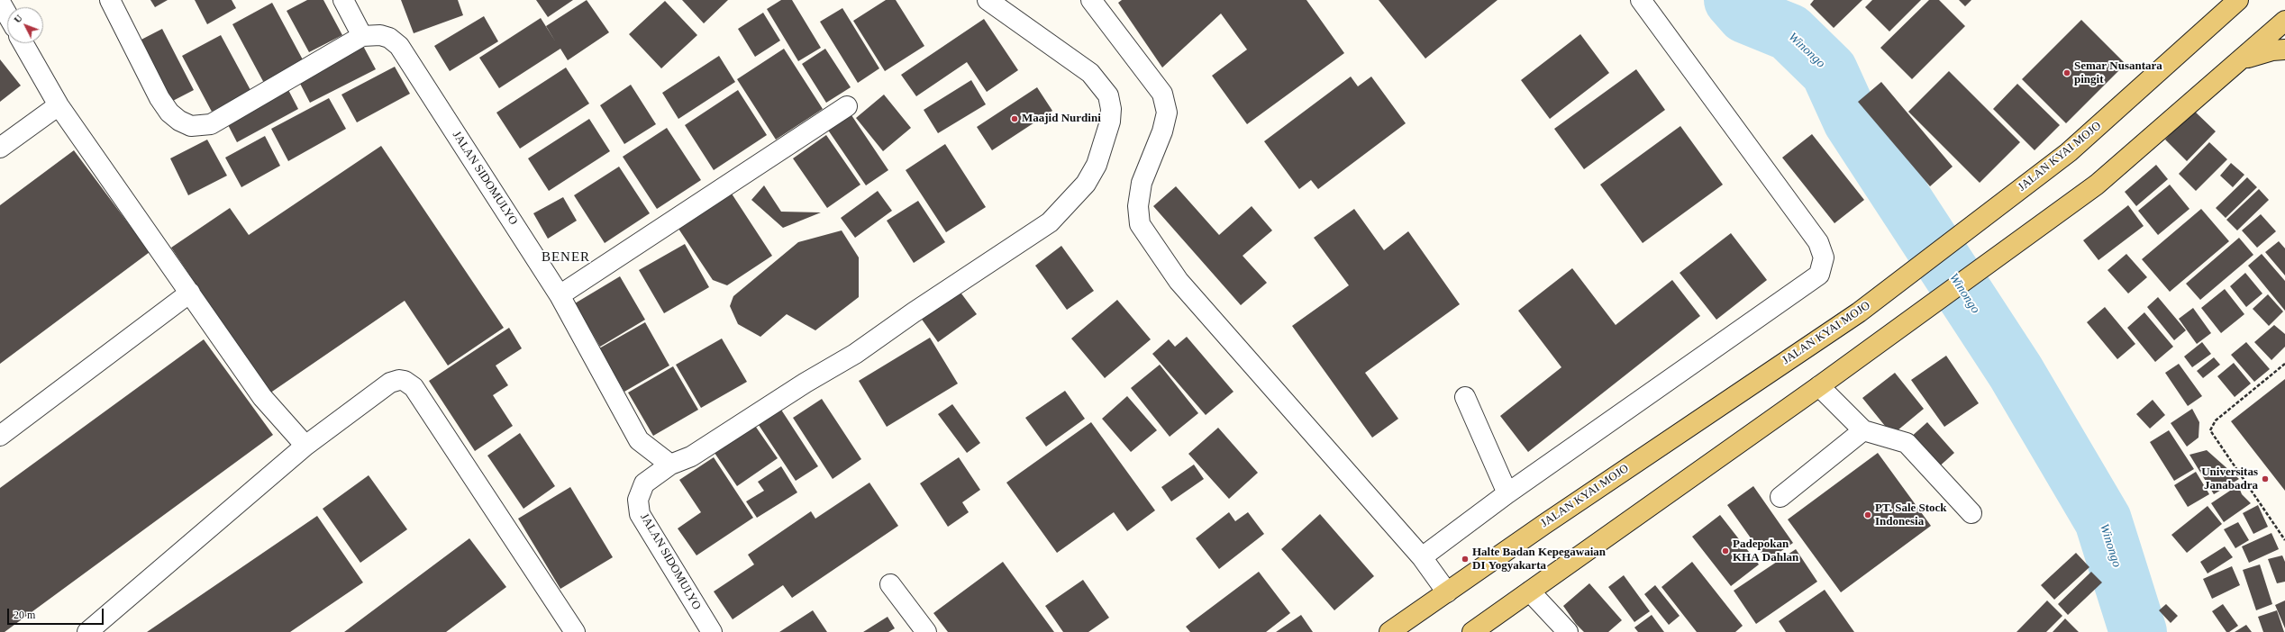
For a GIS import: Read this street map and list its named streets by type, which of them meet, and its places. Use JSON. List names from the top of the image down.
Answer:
{
  "streets": {
    "main road": ["JALAN KYAI MOJO"],
    "street": ["JALAN SIDOMULYO"]
  },
  "districts": ["BENER"],
  "water": ["Winongo"],
  "places": [
    "Semar Nusantara pingit",
    "Maajid Nurdini",
    "Universitas Janabadra",
    "PT. Sale Stock Indonesia",
    "Padepokan KHA Dahlan",
    "Halte Badan Kepegawaian DI Yogyakarta"
  ],
  "scale_bar": "20 m",
  "north": "top left"
}
